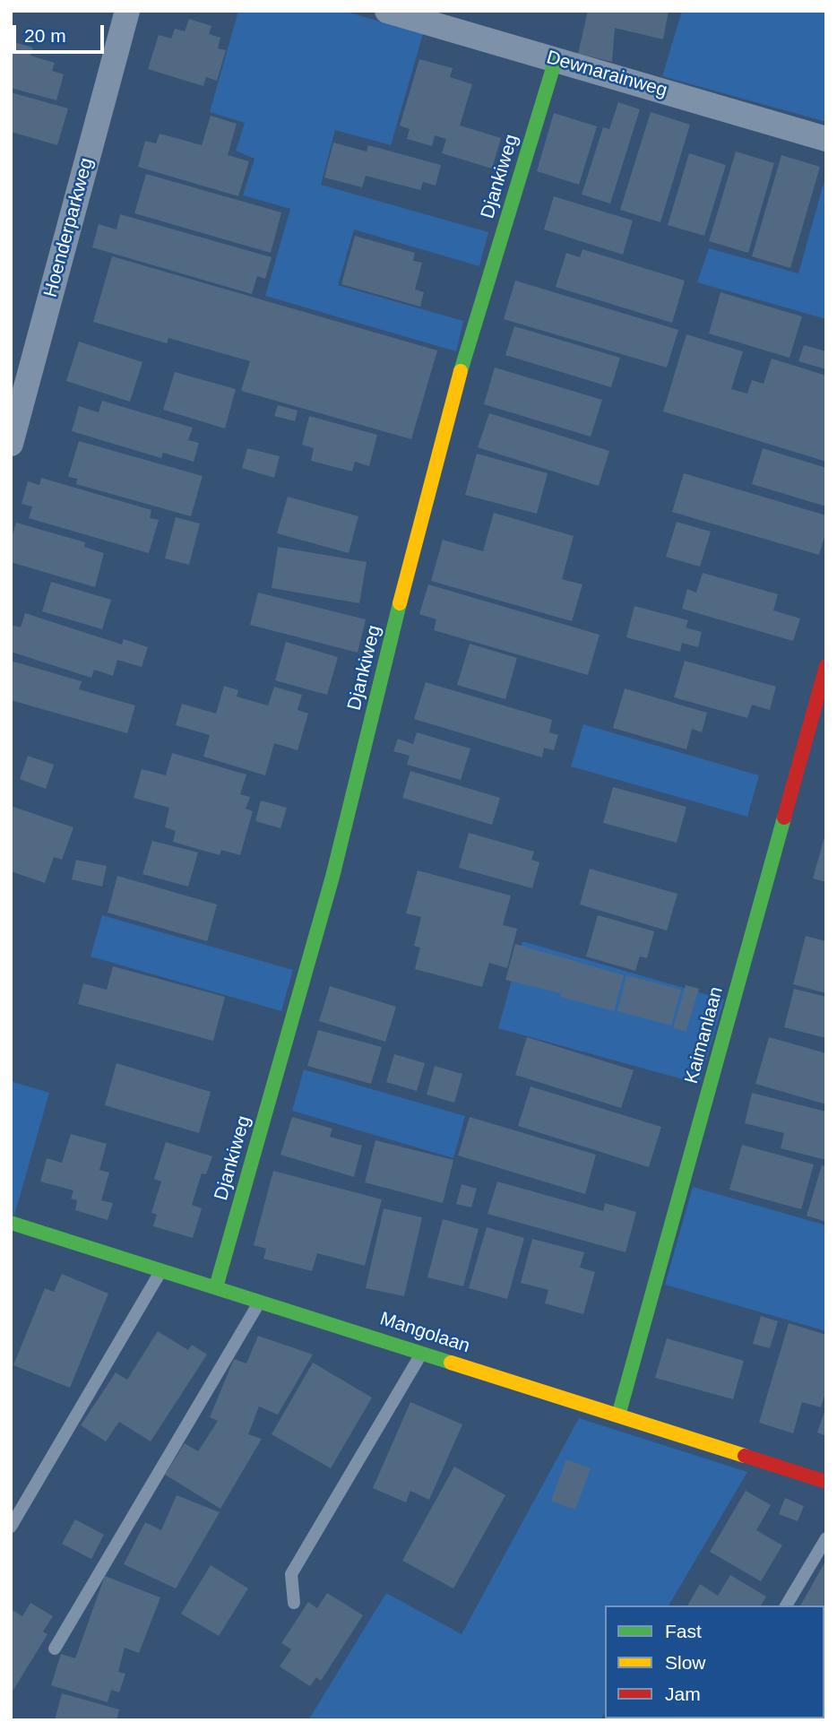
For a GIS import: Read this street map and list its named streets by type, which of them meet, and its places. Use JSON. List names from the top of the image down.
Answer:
{
  "streets": {
    "street": [
      "Dewnarainweg",
      "Djankiweg",
      "Hoenderparkweg",
      "Kaimanlaan",
      "Mangolaan"
    ]
  },
  "crossings": [
    ["Dewnarainweg", "Djankiweg"],
    ["Djankiweg", "Mangolaan"],
    ["Kaimanlaan", "Mangolaan"]
  ],
  "legend": ["Fast", "Slow", "Jam"],
  "scale_bar": "20 m"
}
